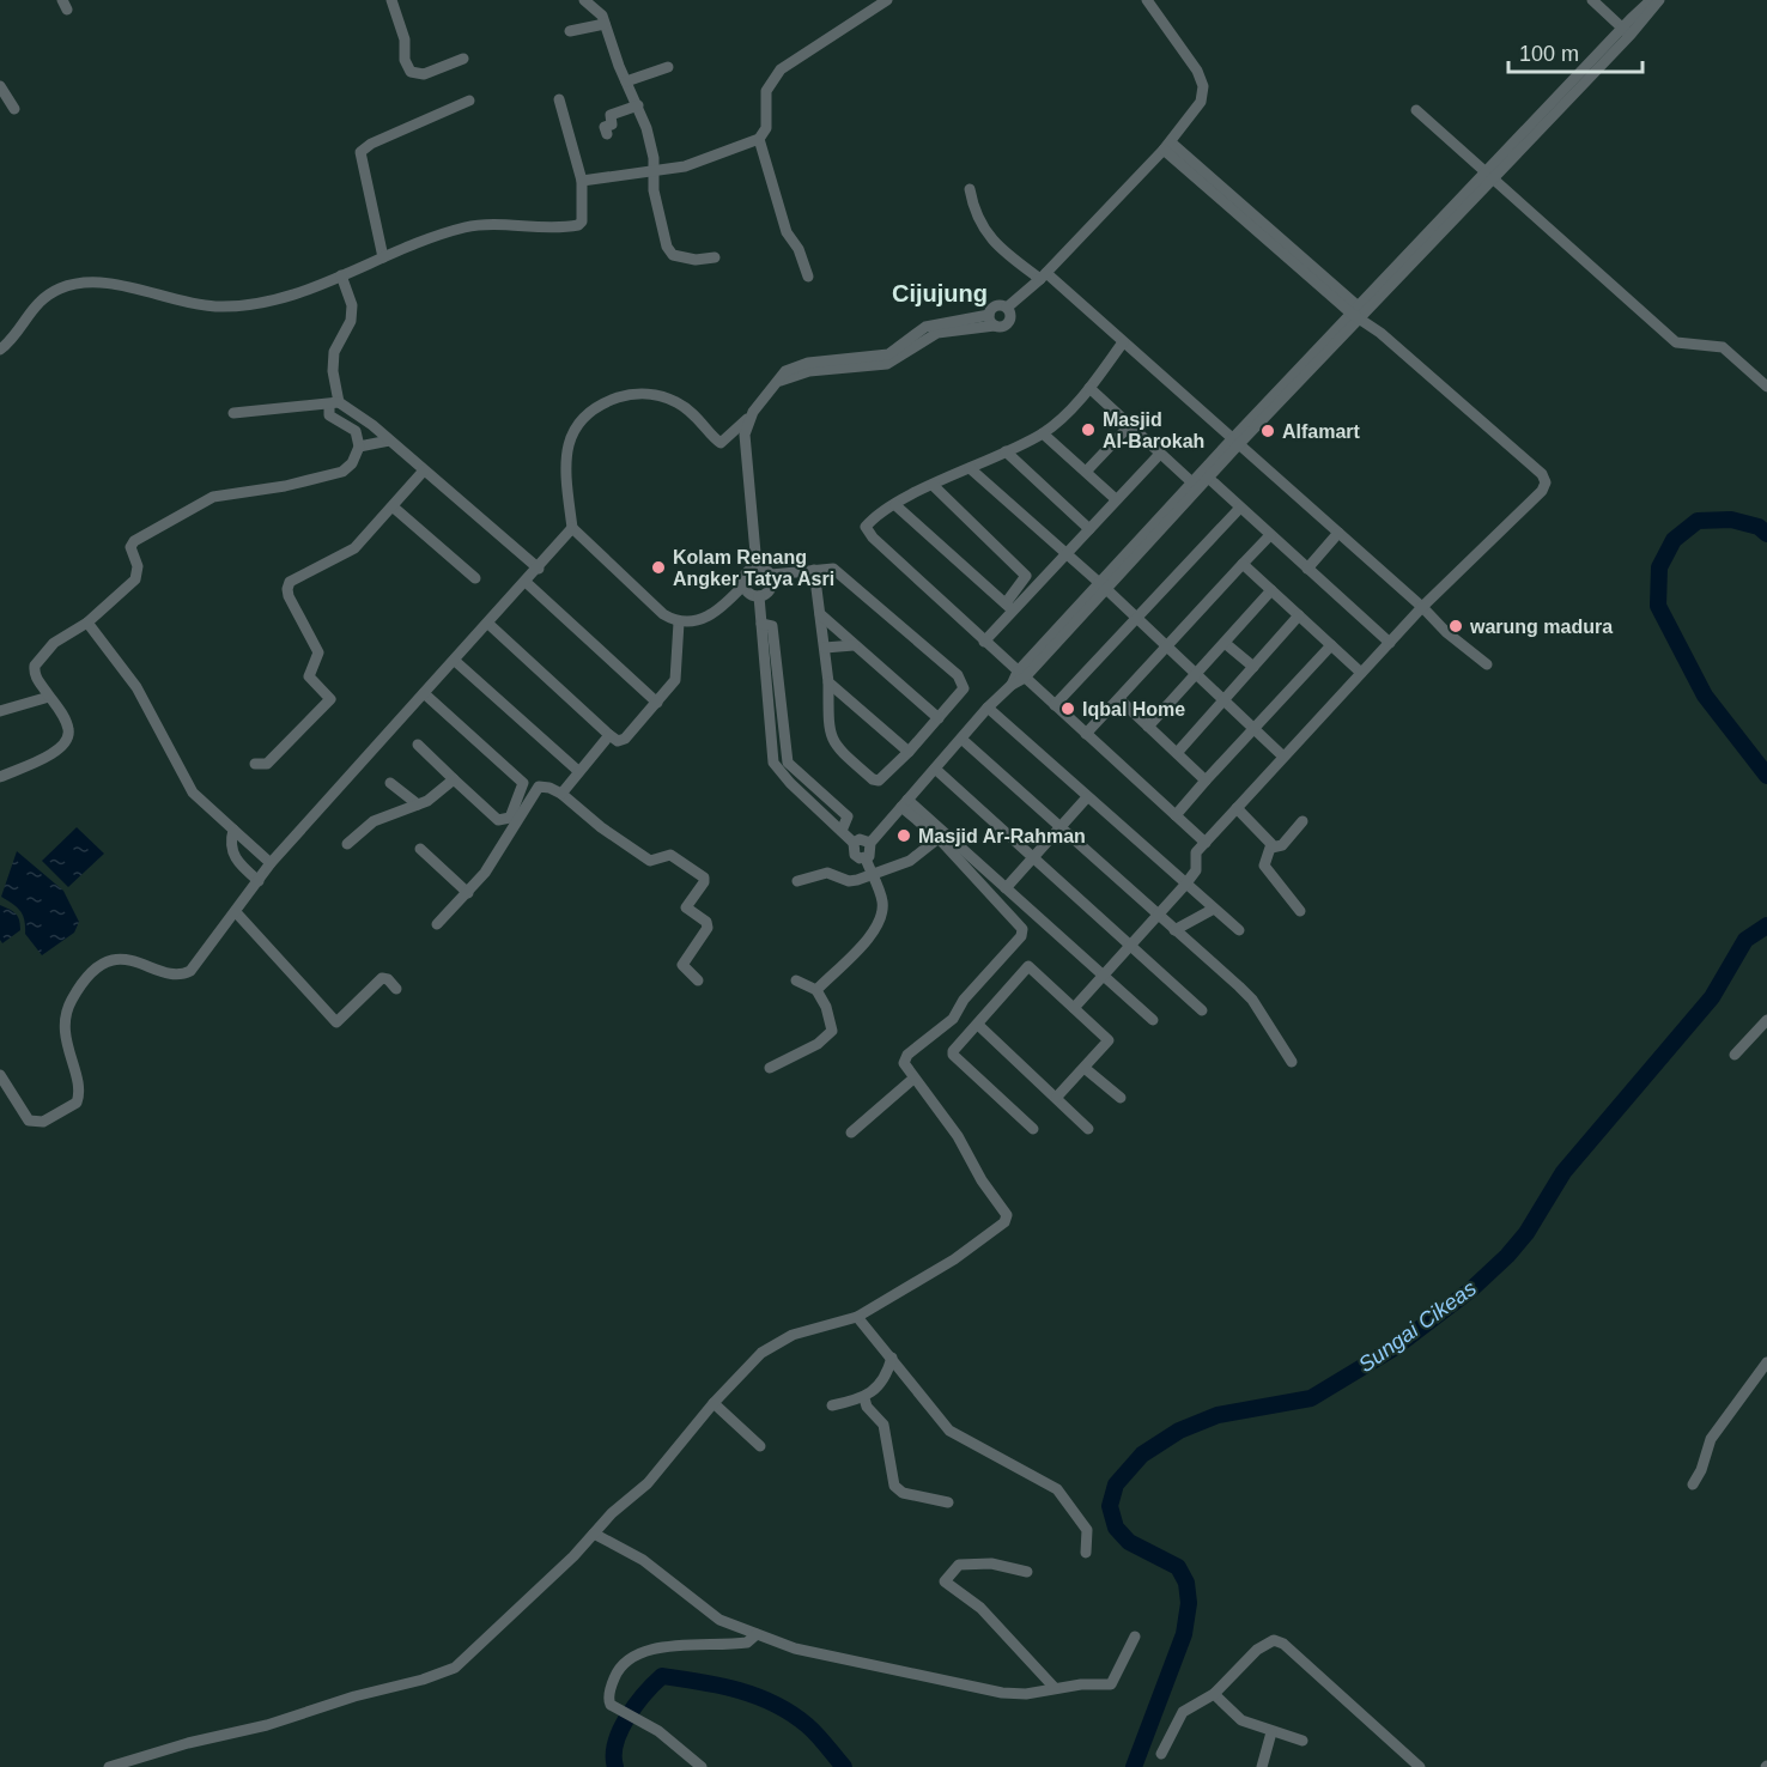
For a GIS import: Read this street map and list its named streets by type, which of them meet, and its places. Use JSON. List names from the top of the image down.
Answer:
{
  "districts": ["Cijujung"],
  "water": ["Sungai Cikeas"],
  "places": [
    "Masjid Al-Barokah",
    "Alfamart",
    "Kolam Renang Angker Tatya Asri",
    "warung madura",
    "Iqbal Home",
    "Masjid Ar-Rahman"
  ],
  "scale_bar": "100 m"
}
